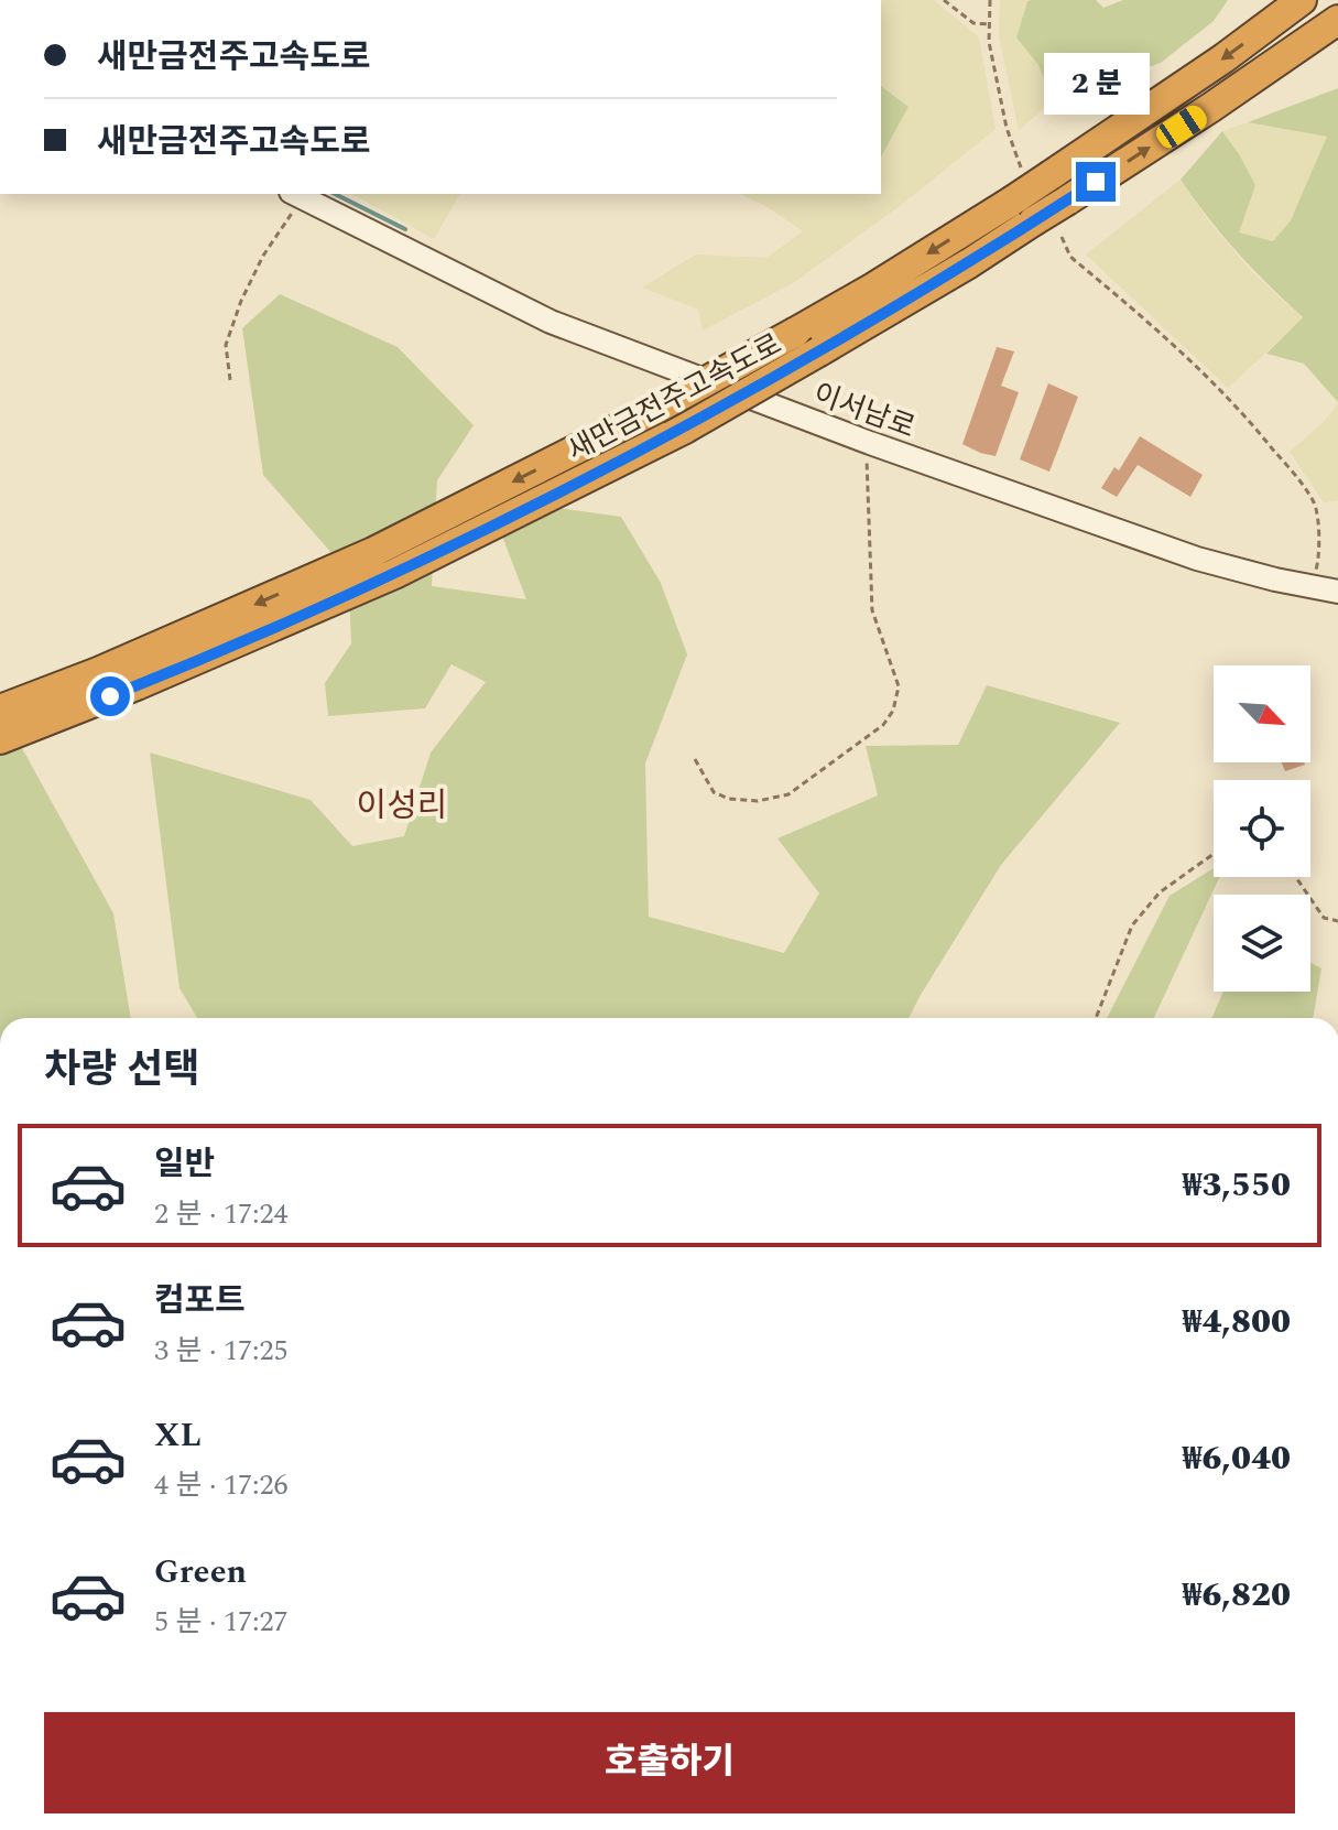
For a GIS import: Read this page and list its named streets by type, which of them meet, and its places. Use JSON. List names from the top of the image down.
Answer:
{
  "streets": {
    "highway": ["새만금전주고속도로"],
    "main road": ["이서남로"]
  },
  "districts": ["이성리"],
  "north": "bottom right",
  "page": {
    "banner": ["새만금전주고속도로", "새만금전주고속도로"],
    "bubble": "2 분",
    "heading": "차량 선택",
    "list": [
      {
        "name": "일반",
        "note": "2 분 · 17:24",
        "value": "₩3,550"
      },
      {
        "name": "컴포트",
        "note": "3 분 · 17:25",
        "value": "₩4,800"
      },
      {
        "name": "XL",
        "note": "4 분 · 17:26",
        "value": "₩6,040"
      },
      {
        "name": "Green",
        "note": "5 분 · 17:27",
        "value": "₩6,820"
      }
    ],
    "buttons": "호출하기"
  }
}
